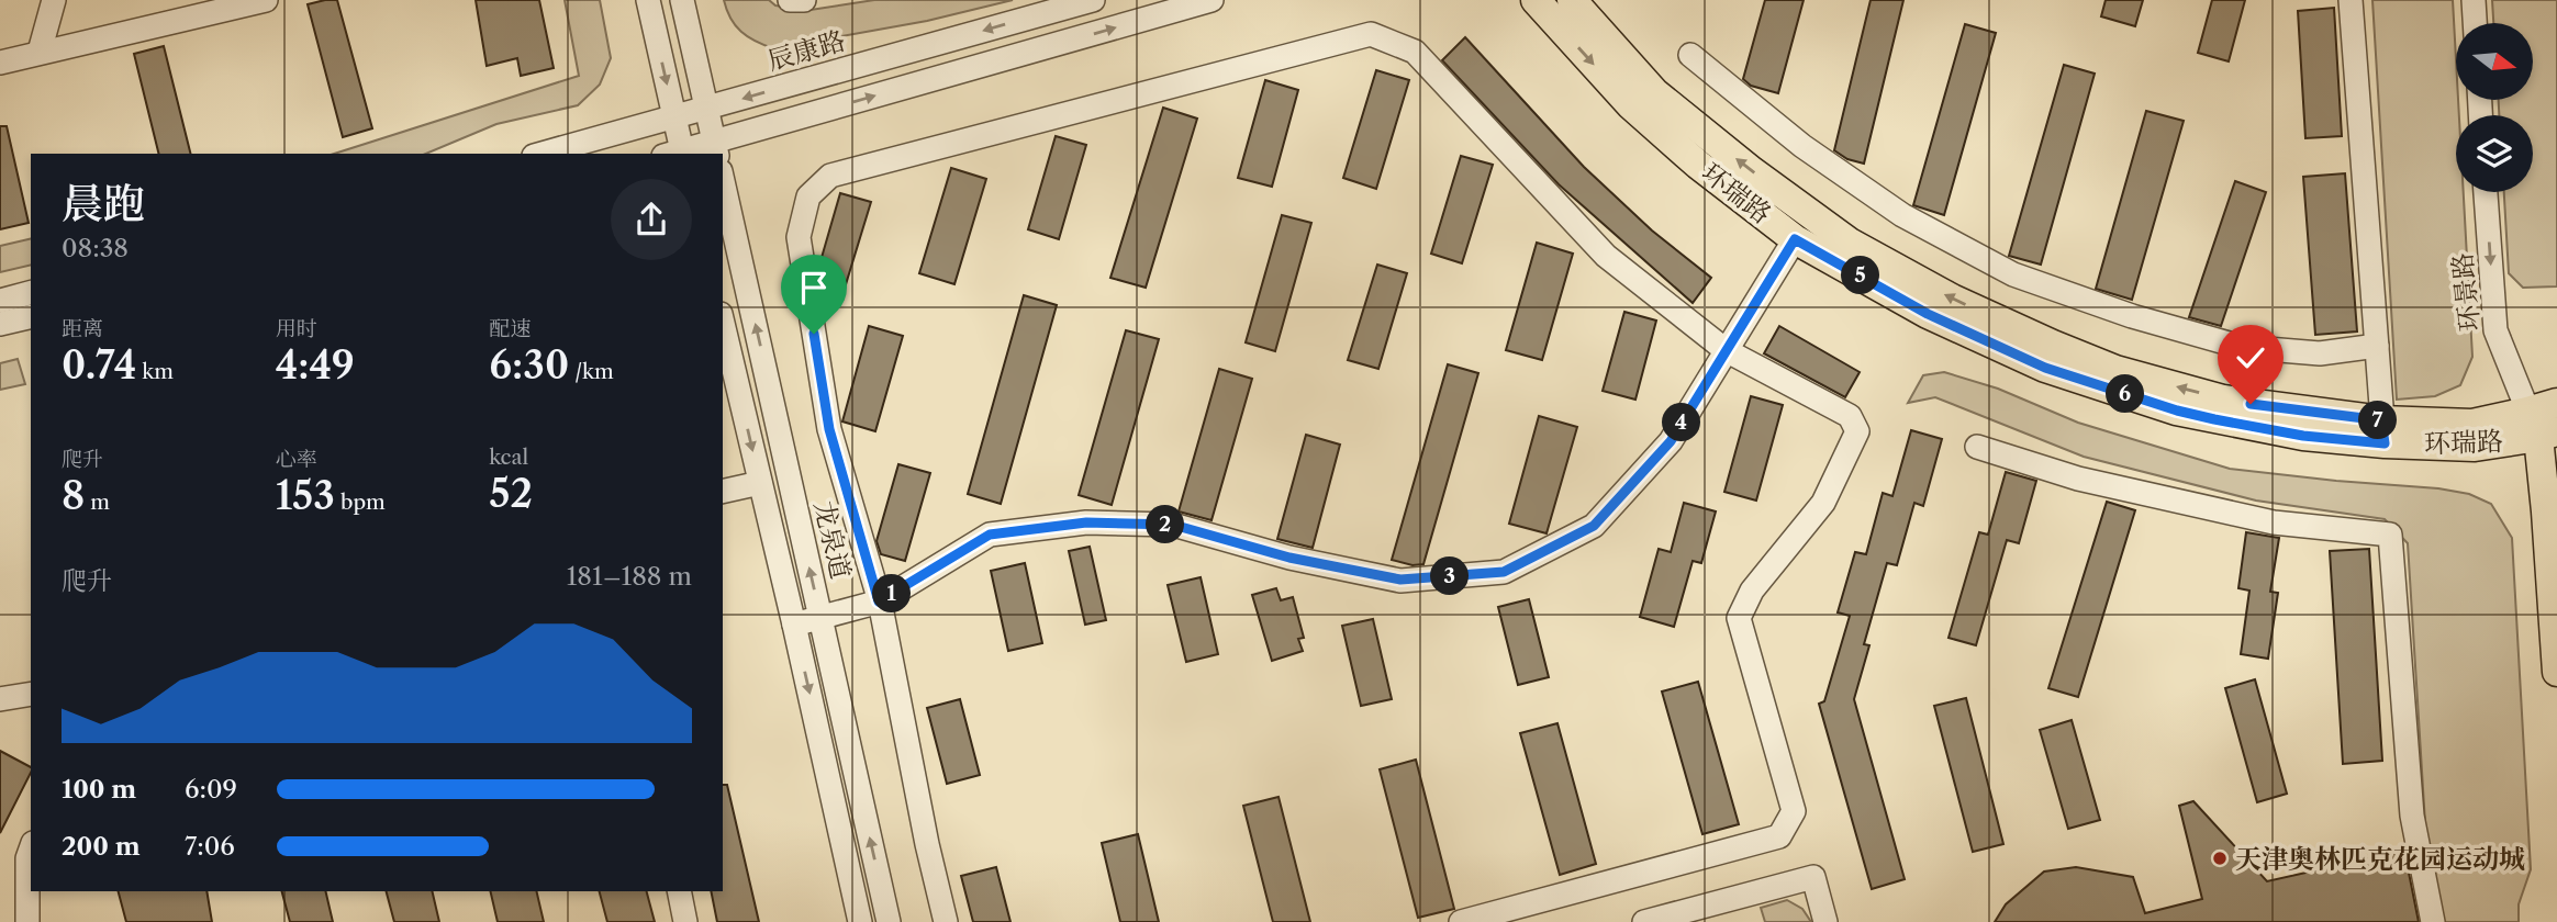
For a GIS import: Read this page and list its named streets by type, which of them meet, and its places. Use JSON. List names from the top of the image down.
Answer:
{
  "streets": {
    "main road": ["环瑞路"],
    "street": ["辰康路", "环景路", "龙泉道"]
  },
  "crossings": [
    ["环瑞路", "环景路"]
  ],
  "places": ["天津奥林匹克花园运动城"],
  "north": "right",
  "page": {
    "heading": ["晨跑", "08:38"],
    "pins": [
      "5",
      "6",
      "7",
      "4",
      "2",
      "3",
      "1"
    ],
    "stats": [
      ["距离", "0.74 km"],
      ["用时", "4:49"],
      ["配速", "6:30 /km"],
      ["爬升", "8 m"],
      ["心率", "153 bpm"],
      ["kcal", "52"]
    ],
    "chart": ["爬升", "181–188 m"],
    "list": [
      {
        "name": "100 m",
        "note": "6:09"
      },
      {
        "name": "200 m",
        "note": "7:06"
      }
    ]
  }
}
